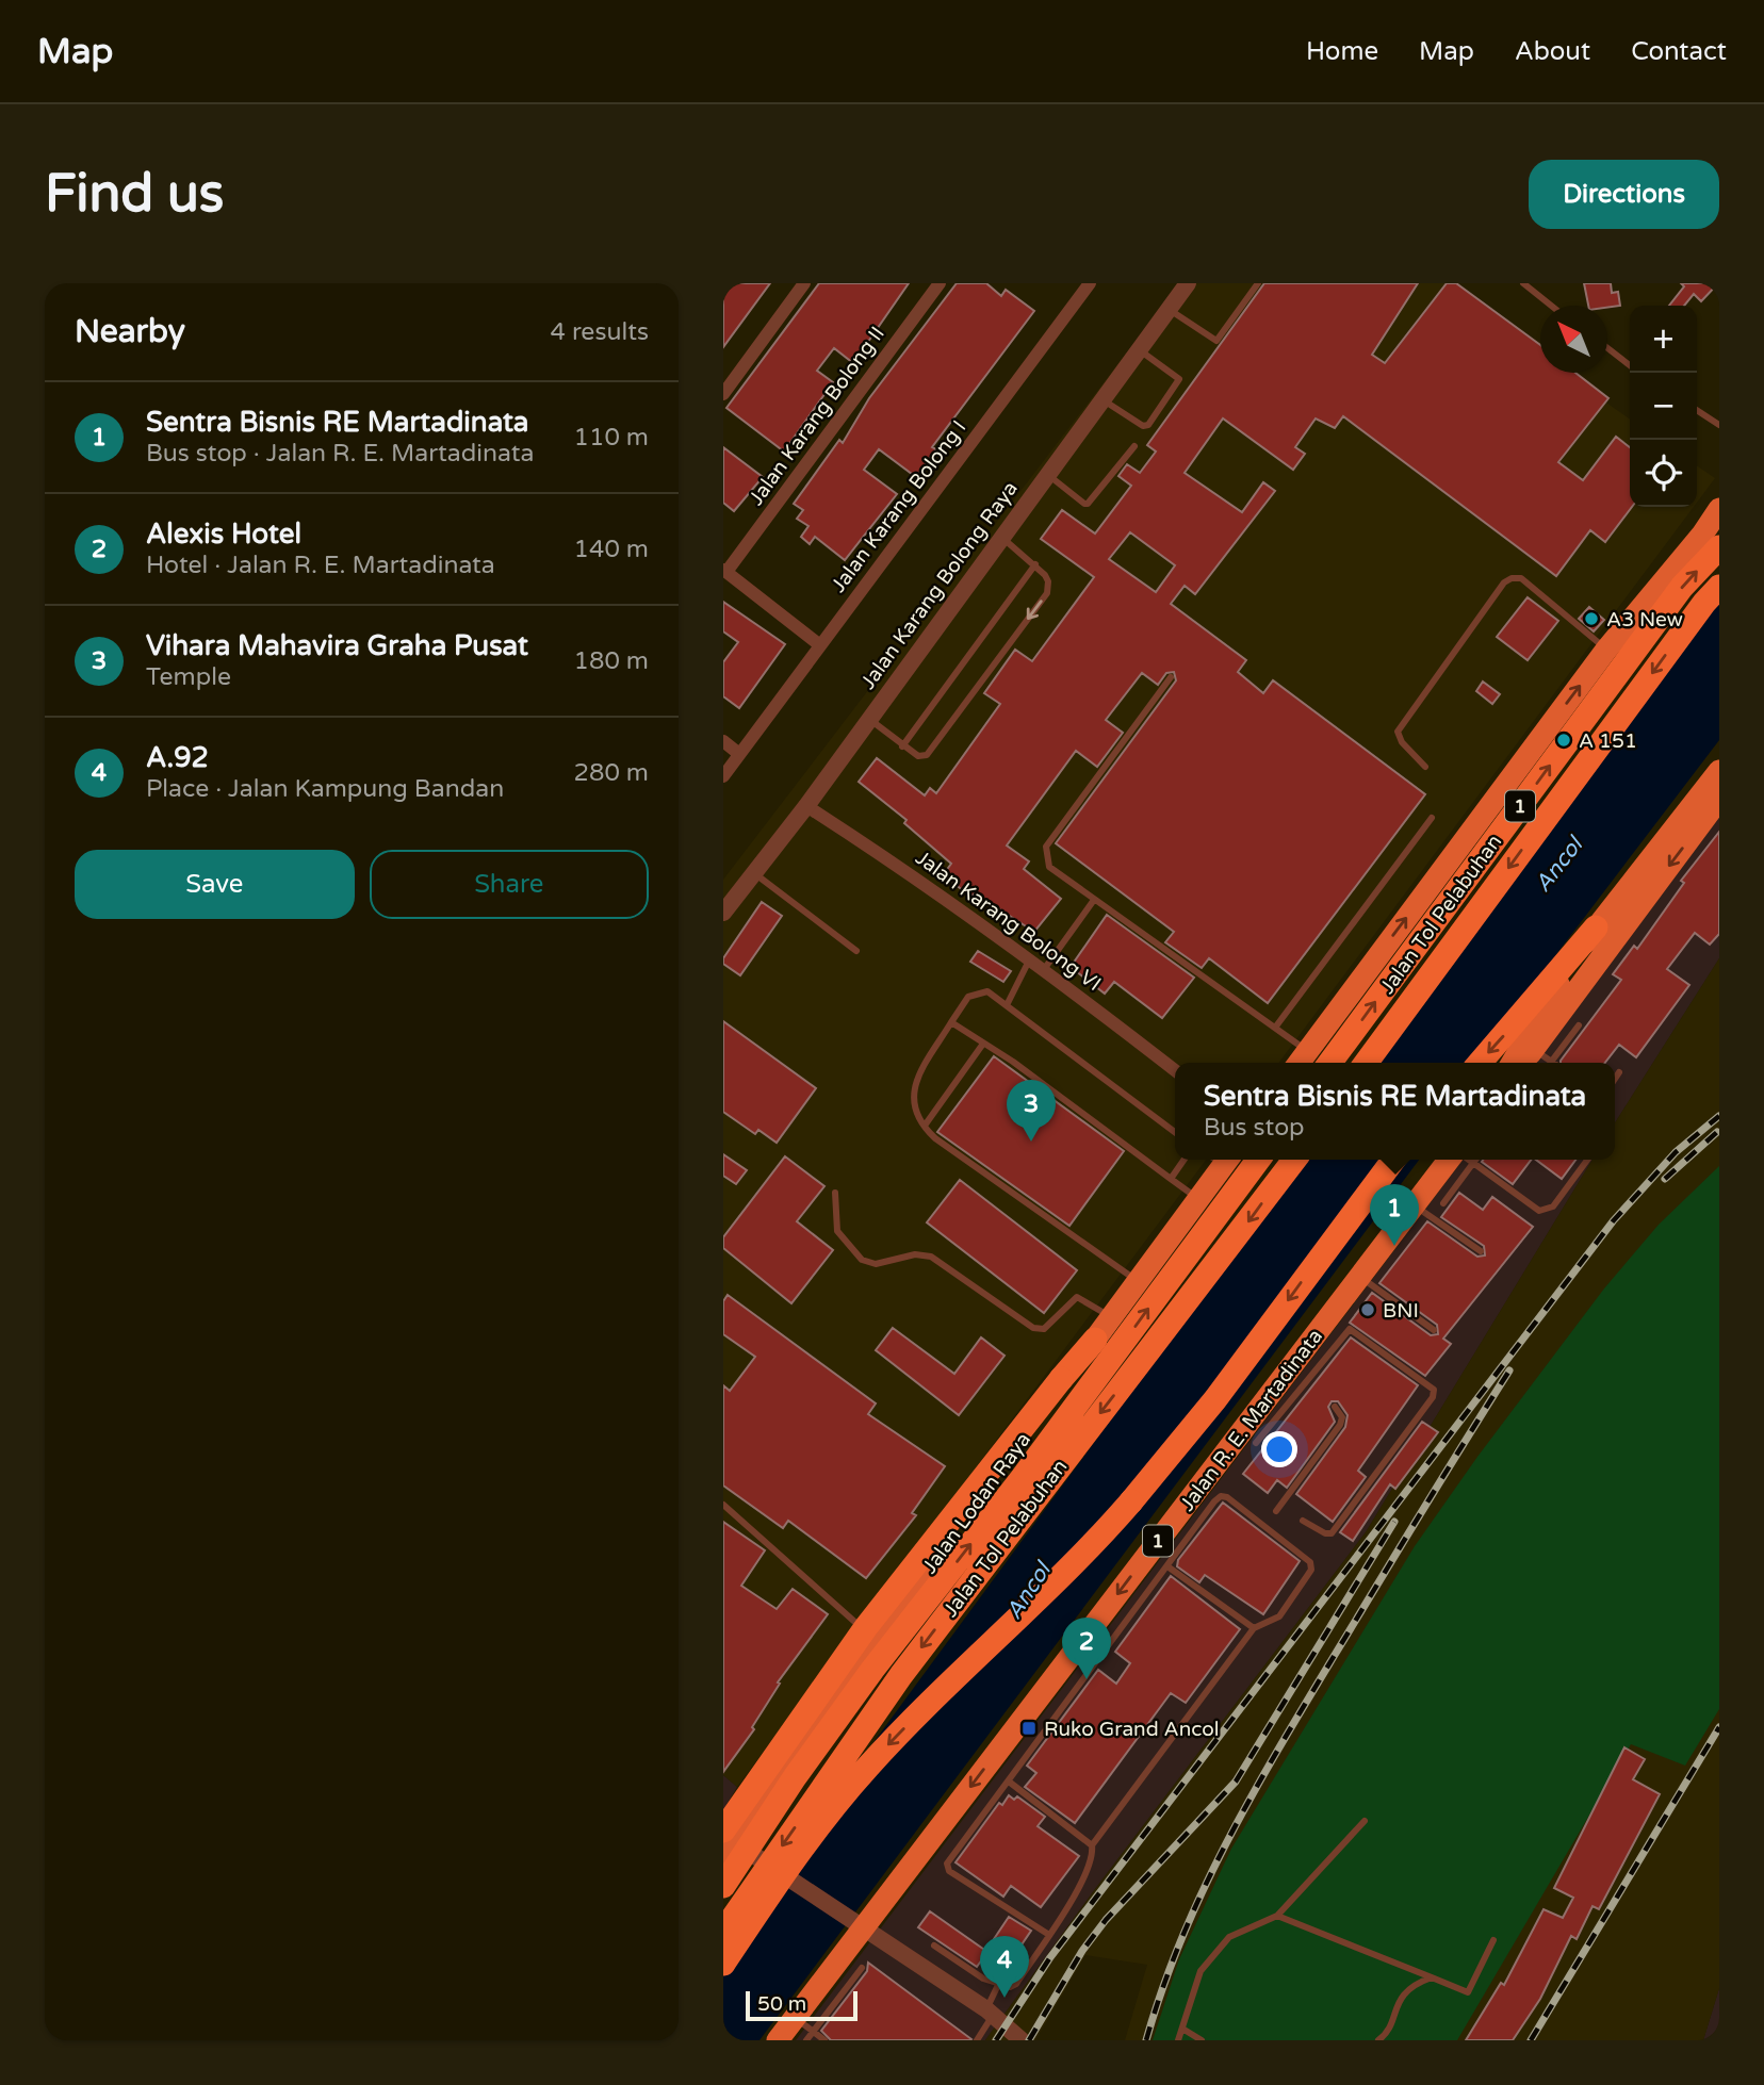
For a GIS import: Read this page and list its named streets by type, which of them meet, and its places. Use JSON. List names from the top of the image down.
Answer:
{
  "streets": {
    "highway": [
      "1",
      "Jalan Tol Pelabuhan",
      "Jalan R. E. Martadinata",
      "Jalan Lodan Raya"
    ],
    "street": [
      "Jalan Karang Bolong II",
      "Jalan Karang Bolong I",
      "Jalan Karang Bolong Raya",
      "Jalan Karang Bolong VI"
    ]
  },
  "crossings": [
    ["Jalan Karang Bolong Raya", "Jalan Karang Bolong VI"],
    ["1", "Jalan Tol Pelabuhan"]
  ],
  "water": ["Ancol"],
  "places": {
    "other": ["A3 New", "A 151", "BNI"],
    "transit": ["Ruko Grand Ancol"]
  },
  "scale_bar": "50 m",
  "north": "top left",
  "page": {
    "header": "Map",
    "nav": [
      "Home",
      "Map",
      "About",
      "Contact"
    ],
    "buttons": [
      "Directions",
      ["Save", "Share"]
    ],
    "title": "Find us",
    "heading": ["Nearby", "4 results"],
    "map_buttons": ["+", "−"],
    "list": [
      {
        "mark": "1",
        "name": "Sentra Bisnis RE Martadinata",
        "note": "Bus stop · Jalan R. E. Martadinata",
        "value": "110 m"
      },
      {
        "mark": "2",
        "name": "Alexis Hotel",
        "note": "Hotel · Jalan R. E. Martadinata",
        "value": "140 m"
      },
      {
        "mark": "3",
        "name": "Vihara Mahavira Graha Pusat",
        "note": "Temple",
        "value": "180 m"
      },
      {
        "mark": "4",
        "name": "A.92",
        "note": "Place · Jalan Kampung Bandan",
        "value": "280 m"
      }
    ],
    "popup": ["Sentra Bisnis RE Martadinata", "Bus stop"],
    "pins": [
      "3",
      "1",
      "2",
      "4"
    ],
    "scale": "50 m"
  }
}
